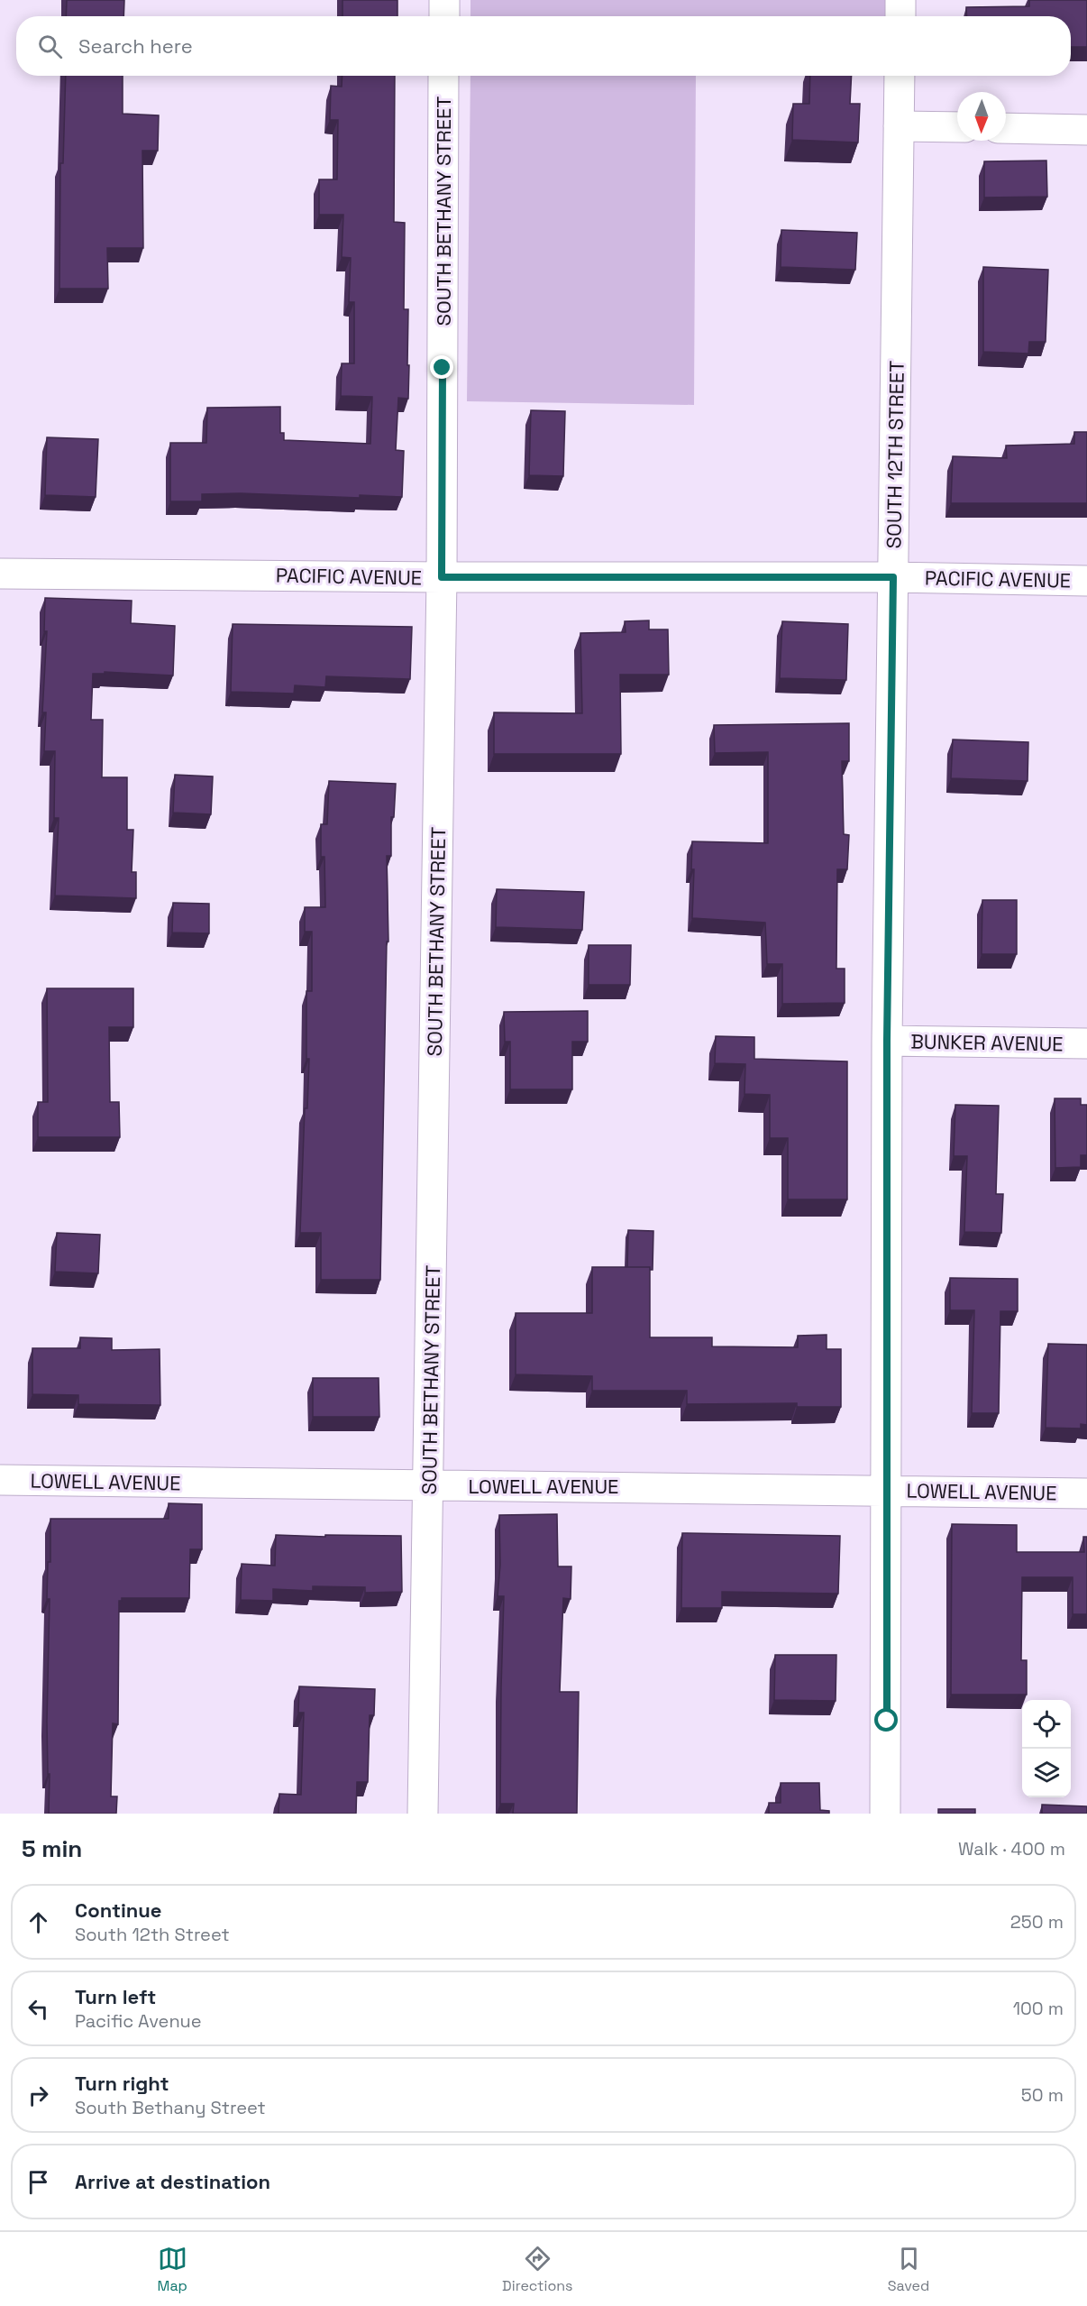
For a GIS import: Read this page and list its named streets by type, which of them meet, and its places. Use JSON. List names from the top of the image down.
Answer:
{
  "streets": {
    "street": [
      "SOUTH BETHANY STREET",
      "SOUTH 12TH STREET",
      "PACIFIC AVENUE",
      "BUNKER AVENUE",
      "LOWELL AVENUE"
    ]
  },
  "crossings": [
    ["SOUTH BETHANY STREET", "PACIFIC AVENUE"],
    ["SOUTH BETHANY STREET", "LOWELL AVENUE"],
    ["SOUTH 12TH STREET", "PACIFIC AVENUE"],
    ["SOUTH 12TH STREET", "BUNKER AVENUE"],
    ["SOUTH 12TH STREET", "LOWELL AVENUE"]
  ],
  "north": "bottom",
  "page": {
    "search": "Search here",
    "heading": ["5 min", "Walk · 400 m"],
    "list": [
      ["Continue", "South 12th Street", "250 m"],
      ["Turn left", "Pacific Avenue", "100 m"],
      ["Turn right", "South Bethany Street", "50 m"],
      "Arrive at destination"
    ],
    "nav": ["Map", "Directions", "Saved"]
  }
}
